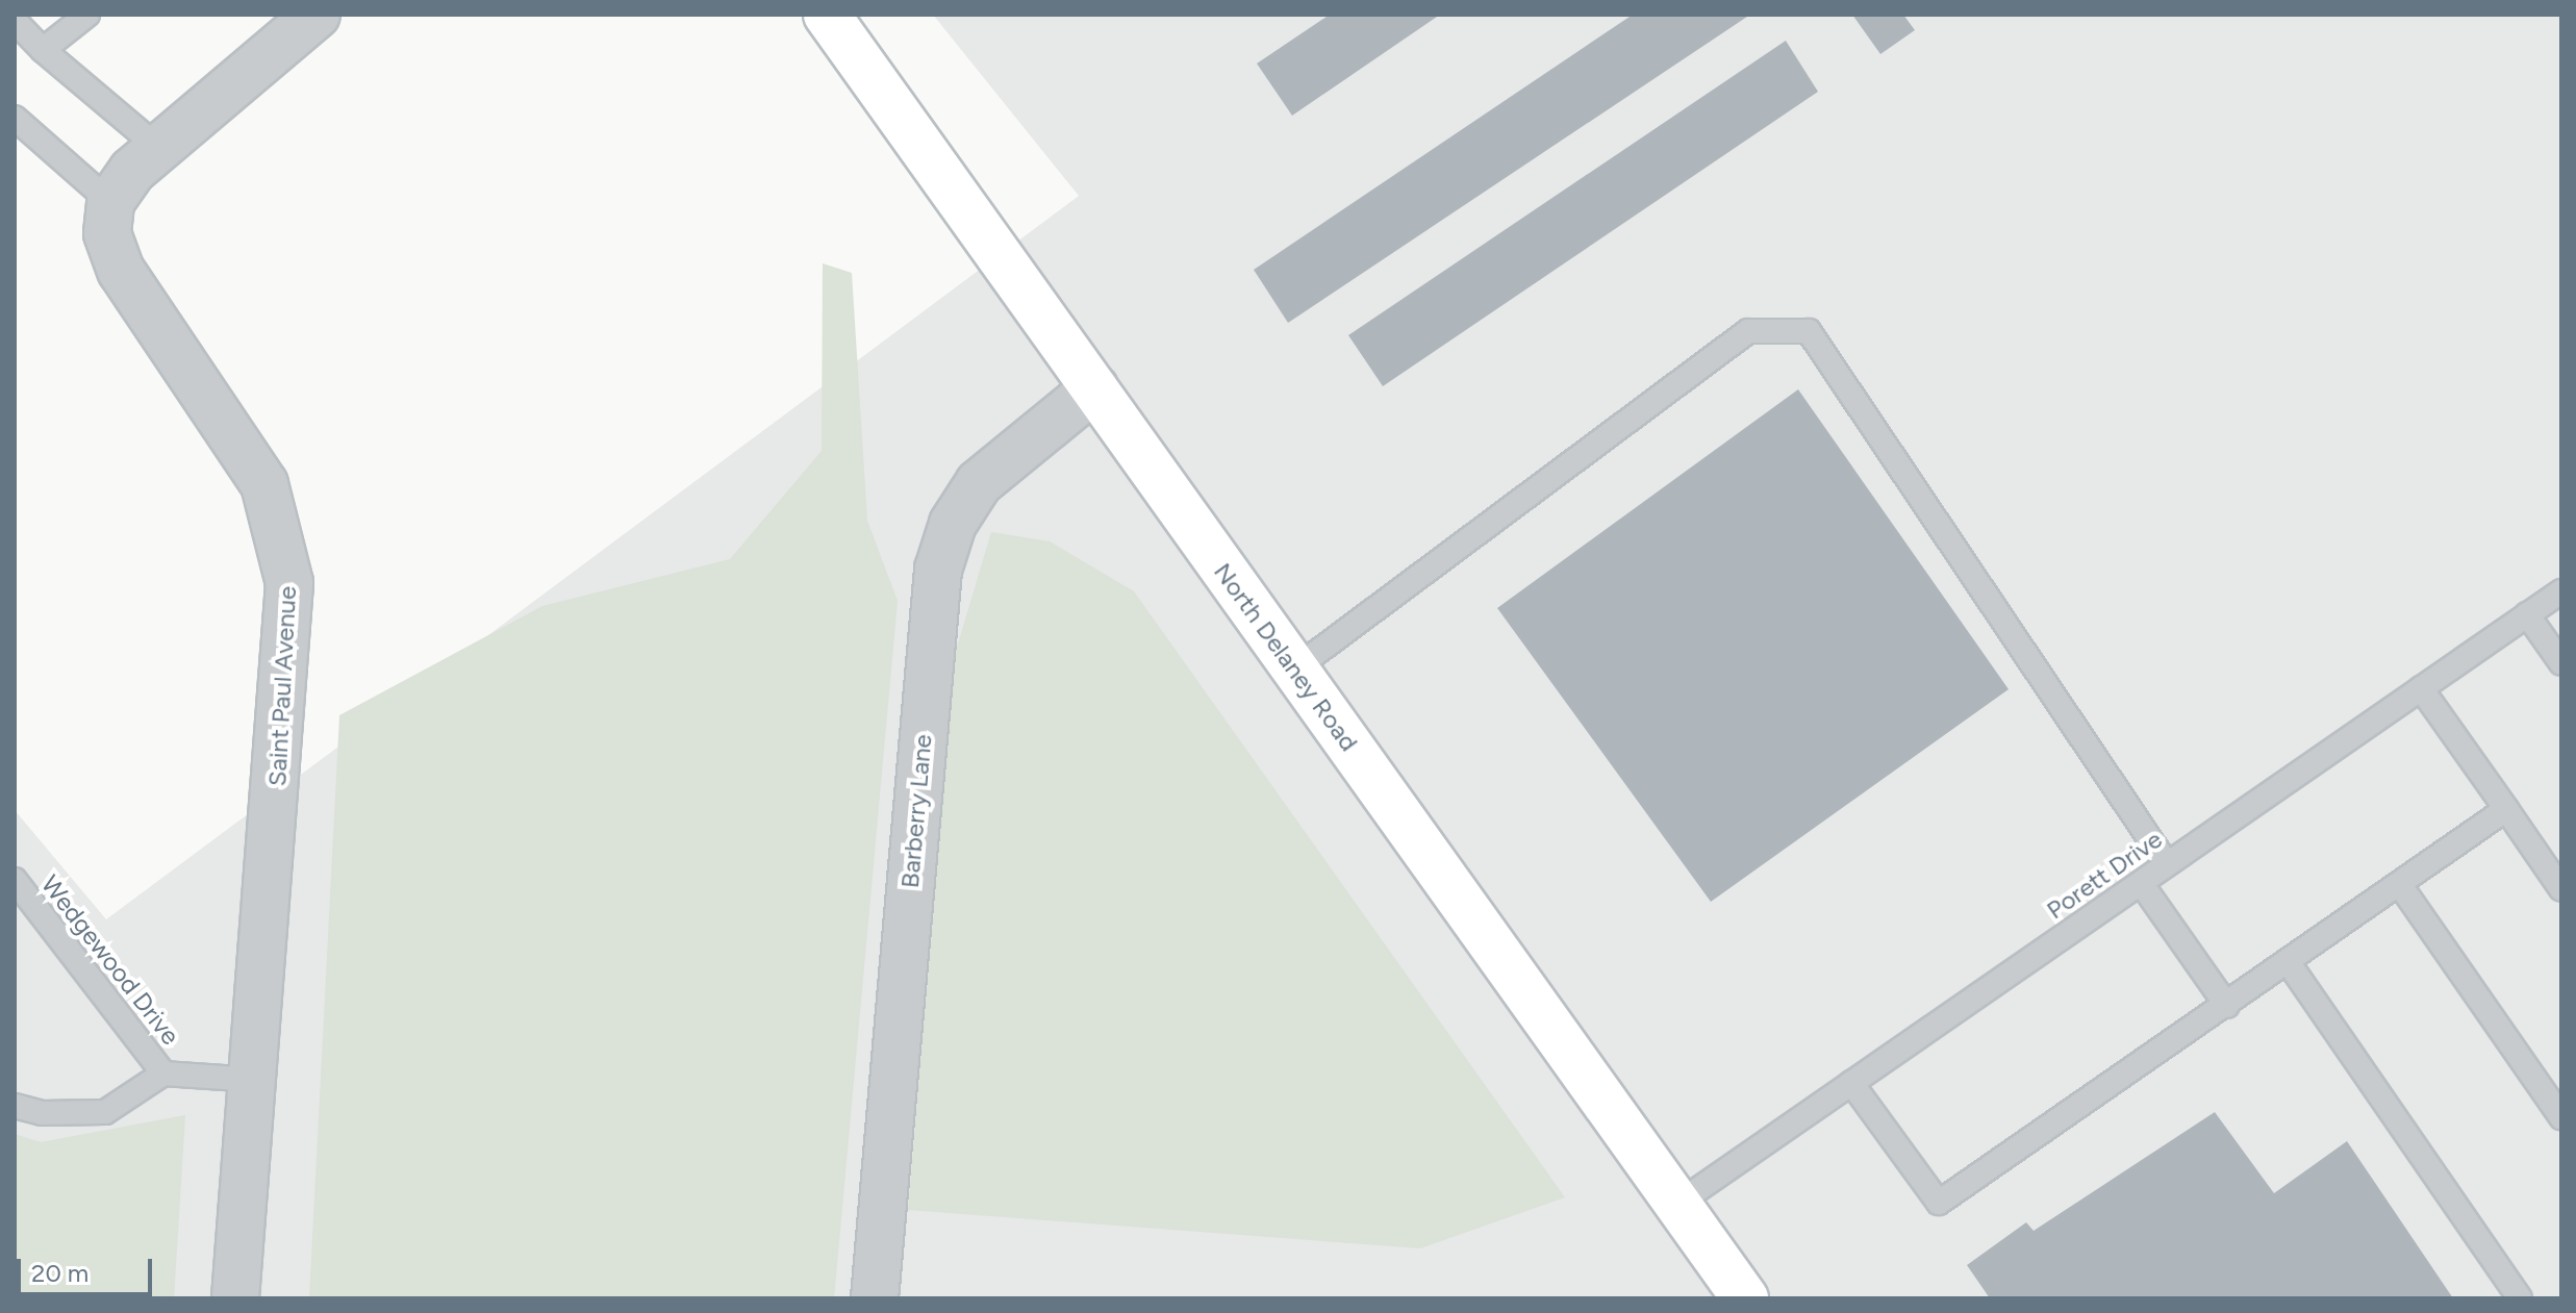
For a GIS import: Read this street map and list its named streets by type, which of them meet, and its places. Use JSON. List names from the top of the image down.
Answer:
{
  "streets": {
    "street": ["North Delaney Road", "Saint Paul Avenue", "Barberry Lane"],
    "lane": ["Porett Drive", "Wedgewood Drive"]
  },
  "crossings": [
    ["North Delaney Road", "Barberry Lane"],
    ["North Delaney Road", "Porett Drive"],
    ["Saint Paul Avenue", "Wedgewood Drive"]
  ],
  "scale_bar": "20 m"
}
